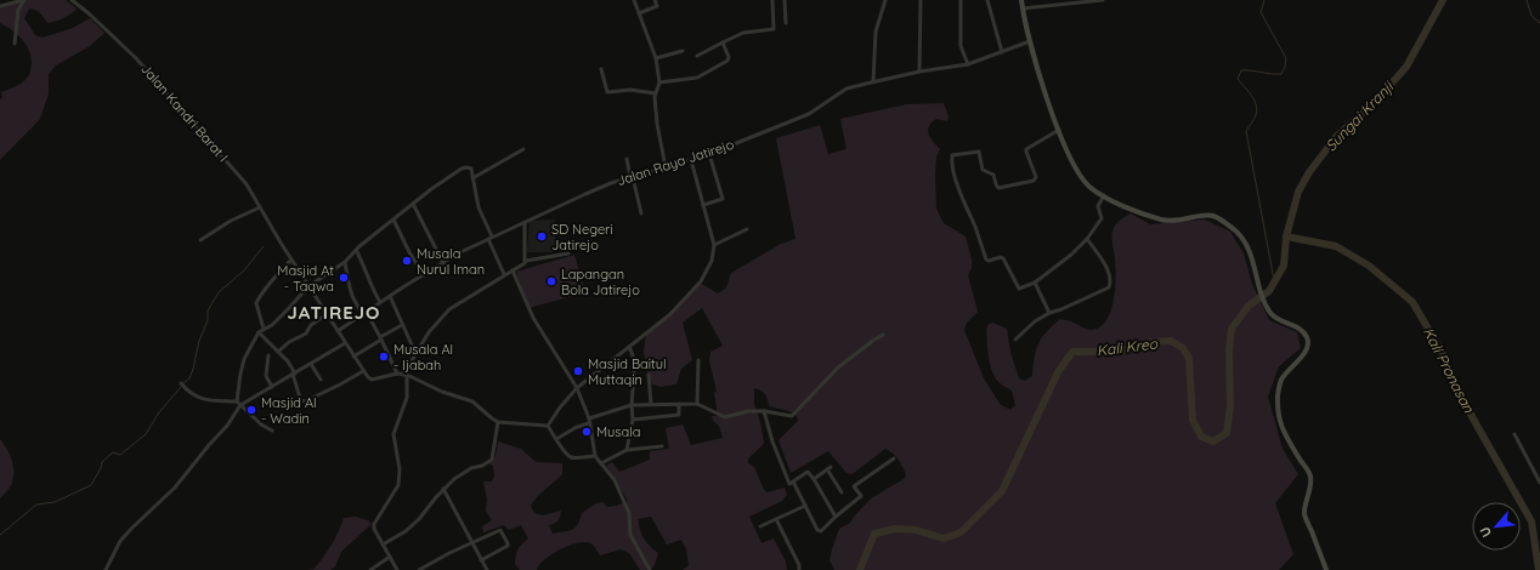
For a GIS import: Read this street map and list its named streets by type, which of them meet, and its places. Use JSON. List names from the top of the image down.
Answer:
{
  "streets": {
    "street": ["Jalan Kandri Barat I", "Jalan Raya Jatirejo"]
  },
  "crossings": [
    ["Jalan Kandri Barat I", "Jalan Raya Jatirejo"]
  ],
  "districts": ["JATIREJO"],
  "water": ["Sungai Kranji", "Kali Kreo", "Kali Pronasan"],
  "places": [
    "SD Negeri Jatirejo",
    "Musala Nurul Iman",
    "Masjid At - Taqwa",
    "Lapangan Bola Jatirejo",
    "Musala Al - Ijabah",
    "Masjid Baitul Muttaqin",
    "Masjid Al - Wadin",
    "Musala"
  ],
  "north": "bottom left"
}
